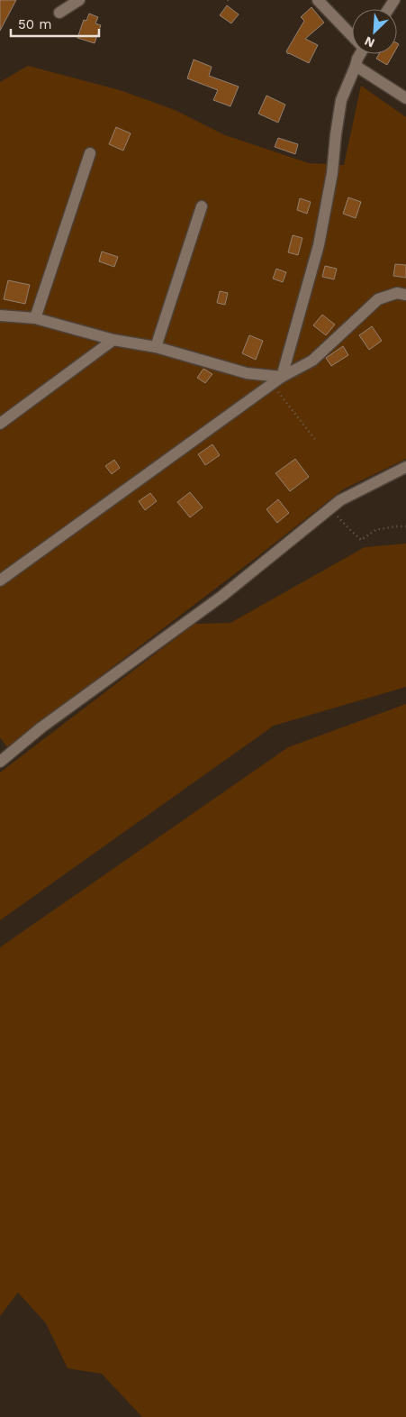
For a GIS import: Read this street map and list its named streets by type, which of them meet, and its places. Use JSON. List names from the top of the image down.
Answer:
{
  "scale_bar": "50 m",
  "north": "bottom left"
}
